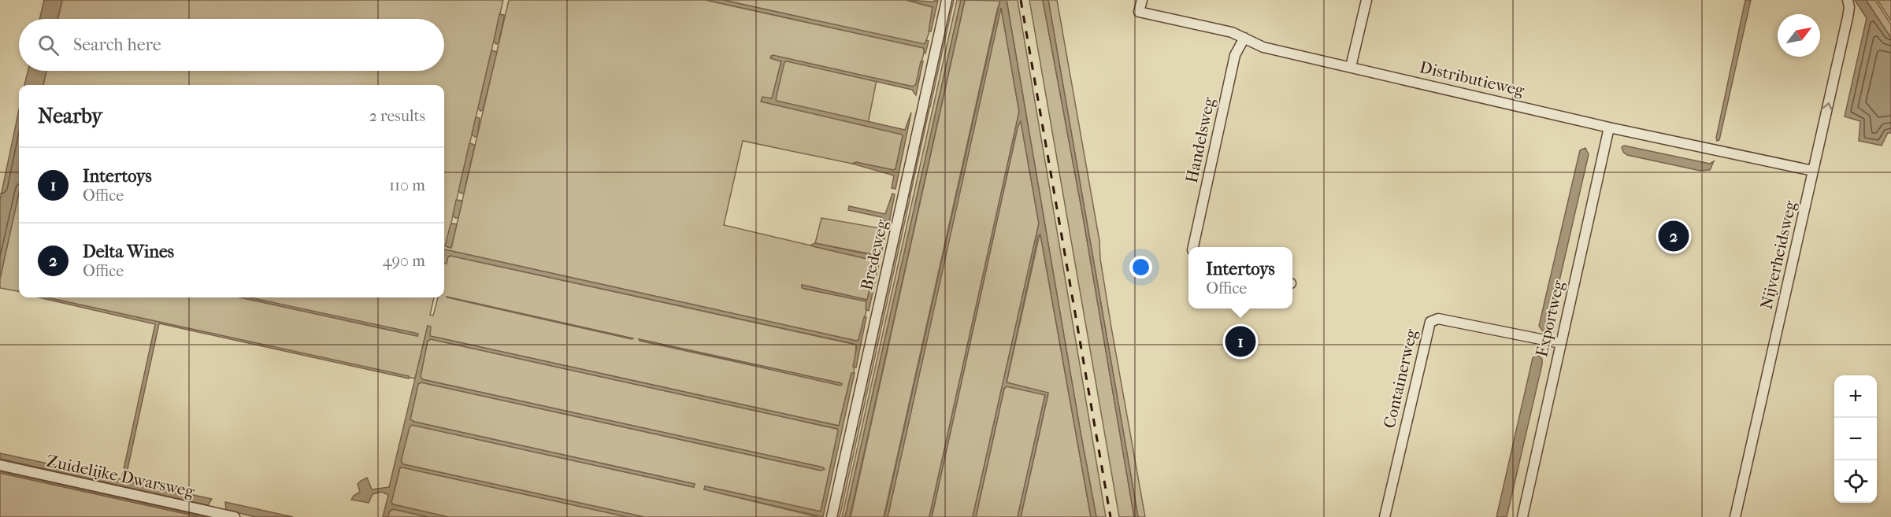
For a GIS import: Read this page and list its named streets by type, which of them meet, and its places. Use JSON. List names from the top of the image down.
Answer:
{
  "streets": {
    "street": [
      "Distributieweg",
      "Handelsweg",
      "Bredeweg",
      "Nijverheidsweg",
      "Exportweg",
      "Containerweg",
      "Zuidelijke Dwarsweg"
    ]
  },
  "crossings": [
    ["Distributieweg", "Handelsweg"],
    ["Distributieweg", "Nijverheidsweg"],
    ["Distributieweg", "Exportweg"],
    ["Exportweg", "Containerweg"]
  ],
  "north": "top right",
  "page": {
    "search": "Search here",
    "heading": ["Nearby", "2 results"],
    "list": [
      {
        "mark": "1",
        "name": "Intertoys",
        "note": "Office",
        "value": "110 m"
      },
      {
        "mark": "2",
        "name": "Delta Wines",
        "note": "Office",
        "value": "490 m"
      }
    ],
    "pins": ["2", "1"],
    "popup": ["Intertoys", "Office"],
    "map_buttons": ["+", "−"]
  }
}
